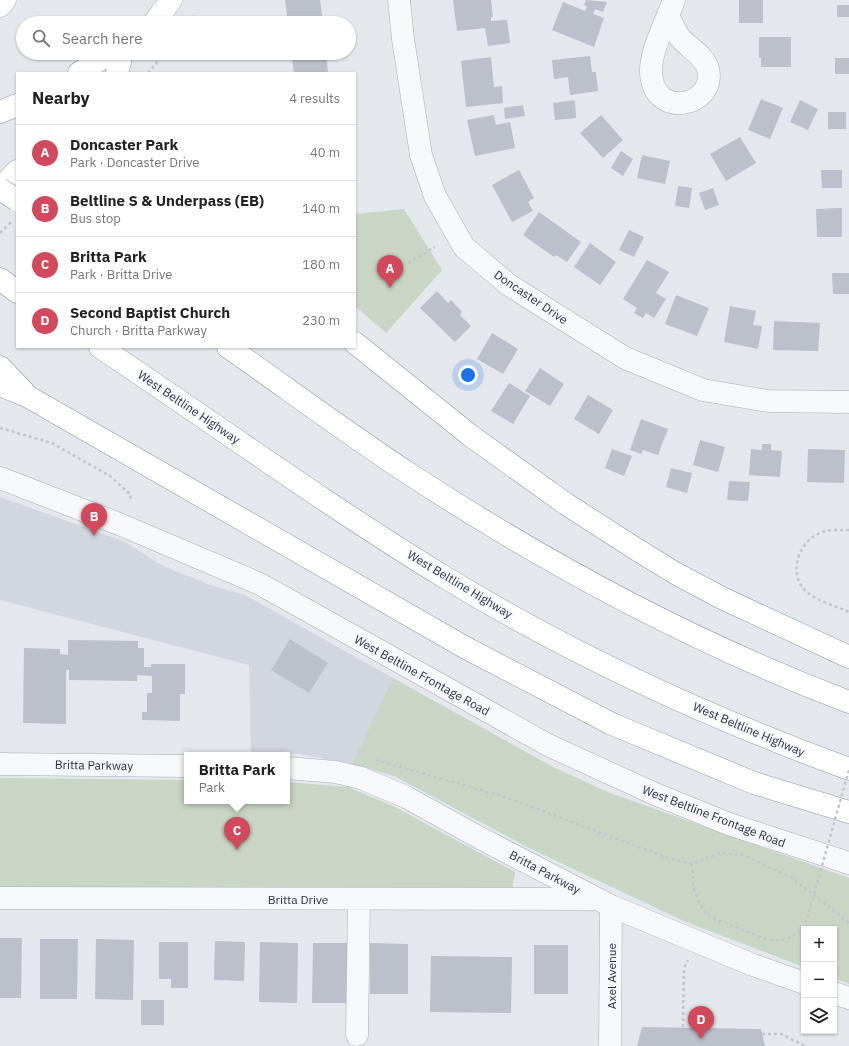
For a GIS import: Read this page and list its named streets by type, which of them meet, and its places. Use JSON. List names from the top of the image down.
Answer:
{
  "streets": {
    "main road": ["West Beltline Highway"],
    "street": [
      "Doncaster Drive",
      "West Beltline Frontage Road",
      "Britta Parkway",
      "Britta Drive",
      "Axel Avenue"
    ]
  },
  "crossings": [
    ["Britta Parkway", "Britta Drive"],
    ["Britta Parkway", "Axel Avenue"],
    ["Britta Drive", "Axel Avenue"]
  ],
  "page": {
    "search": "Search here",
    "heading": ["Nearby", "4 results"],
    "list": [
      {
        "mark": "A",
        "name": "Doncaster Park",
        "note": "Park · Doncaster Drive",
        "value": "40 m"
      },
      {
        "mark": "B",
        "name": "Beltline S & Underpass (EB)",
        "note": "Bus stop",
        "value": "140 m"
      },
      {
        "mark": "C",
        "name": "Britta Park",
        "note": "Park · Britta Drive",
        "value": "180 m"
      },
      {
        "mark": "D",
        "name": "Second Baptist Church",
        "note": "Church · Britta Parkway",
        "value": "230 m"
      }
    ],
    "pins": [
      "A",
      "B",
      "C",
      "D"
    ],
    "popup": ["Britta Park", "Park"],
    "map_buttons": ["+", "−"]
  }
}
